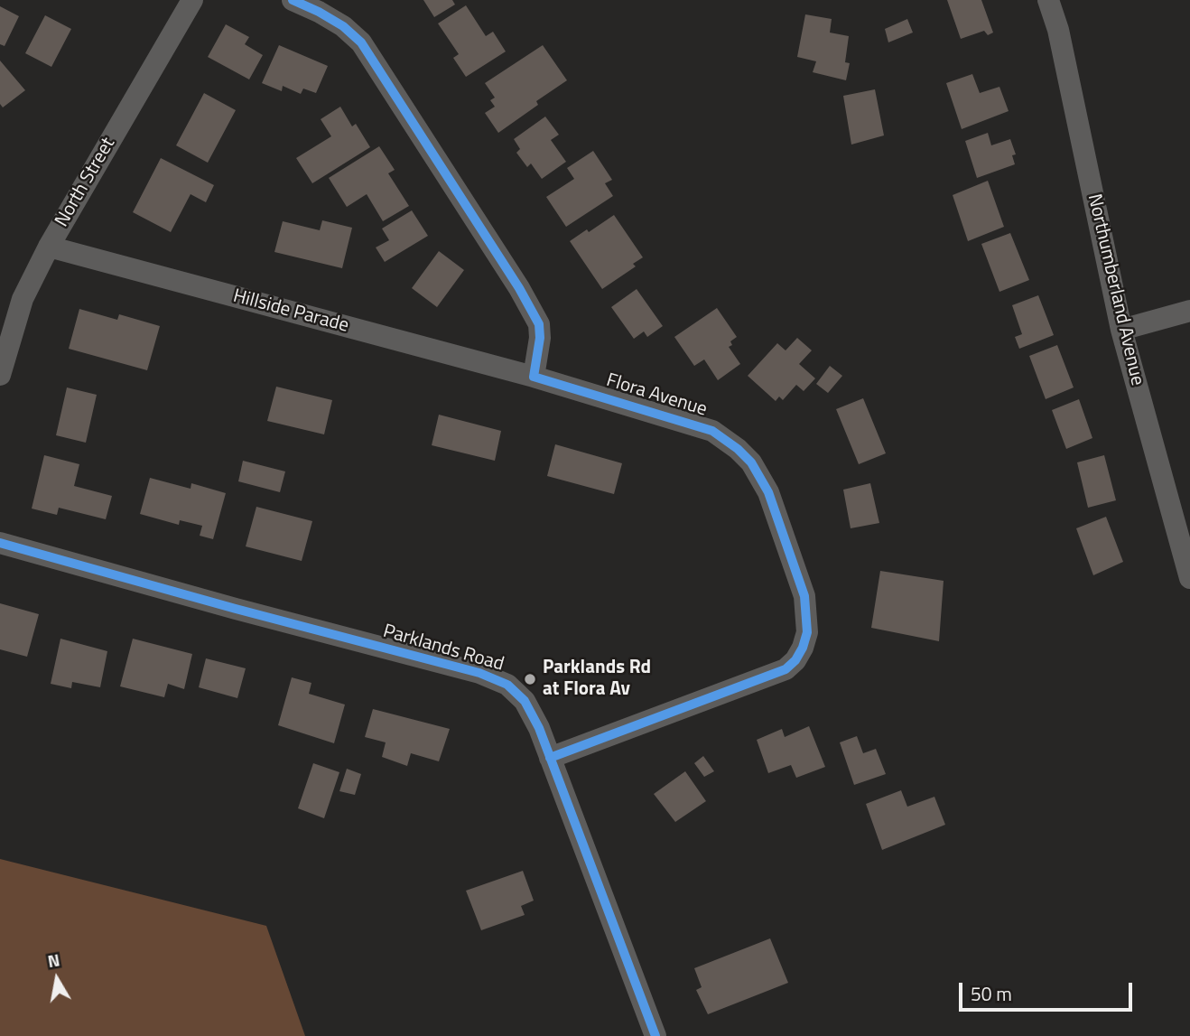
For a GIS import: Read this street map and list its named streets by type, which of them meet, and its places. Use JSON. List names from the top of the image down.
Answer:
{
  "streets": {
    "street": [
      "North Street",
      "Northumberland Avenue",
      "Hillside Parade",
      "Flora Avenue",
      "Parklands Road"
    ]
  },
  "crossings": [
    ["North Street", "Hillside Parade"],
    ["Hillside Parade", "Flora Avenue"],
    ["Flora Avenue", "Parklands Road"]
  ],
  "places": ["Parklands Rd at Flora Av"],
  "scale_bar": "50 m",
  "north": "top"
}
